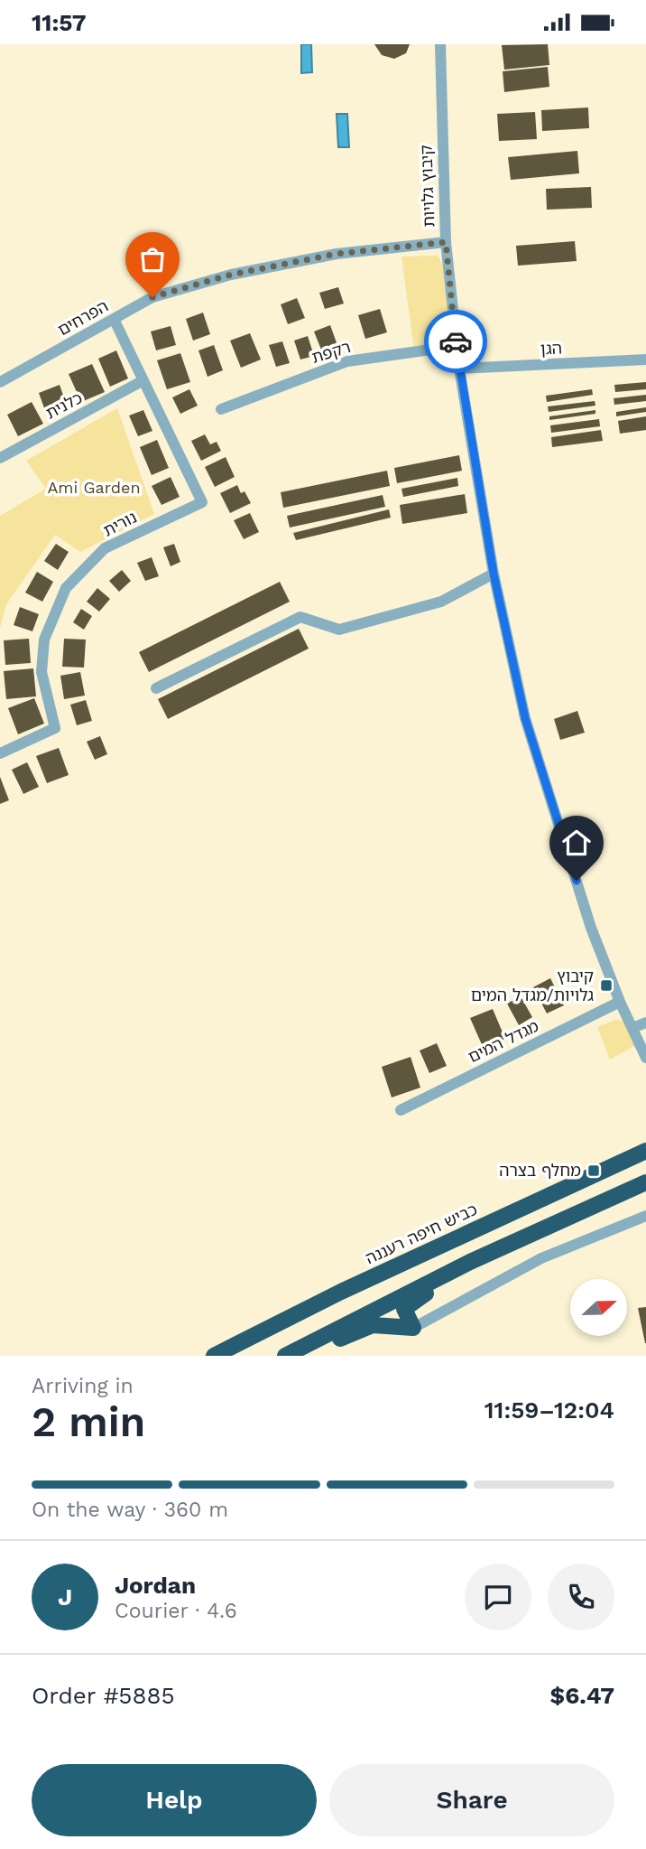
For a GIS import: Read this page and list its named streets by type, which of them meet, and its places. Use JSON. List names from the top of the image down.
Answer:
{
  "streets": {
    "highway": ["כביש חיפה רעננה"],
    "street": [
      "קיבוץ גלויות",
      "הפרחים",
      "הגן",
      "רקפת",
      "כלנית",
      "נורית",
      "מגדל המים"
    ]
  },
  "crossings": [
    ["קיבוץ גלויות", "הפרחים"],
    ["קיבוץ גלויות", "הגן"],
    ["קיבוץ גלויות", "רקפת"],
    ["קיבוץ גלויות", "מגדל המים"],
    ["הפרחים", "נורית"],
    ["כלנית", "נורית"]
  ],
  "parks": ["Ami Garden"],
  "places": {
    "transit": ["קיבוץ גלויות/מגדל המים", "מחלף בצרה"]
  },
  "north": "right",
  "page": {
    "status": "11:57",
    "heading": ["2 min", "Arriving in", "11:59–12:04"],
    "panel": [
      "Jordan",
      "Courier · 4.6",
      "Order #5885",
      "$6.47"
    ],
    "bar": "On the way · 360 m",
    "round": "J",
    "buttons": ["Help", "Share"]
  }
}
